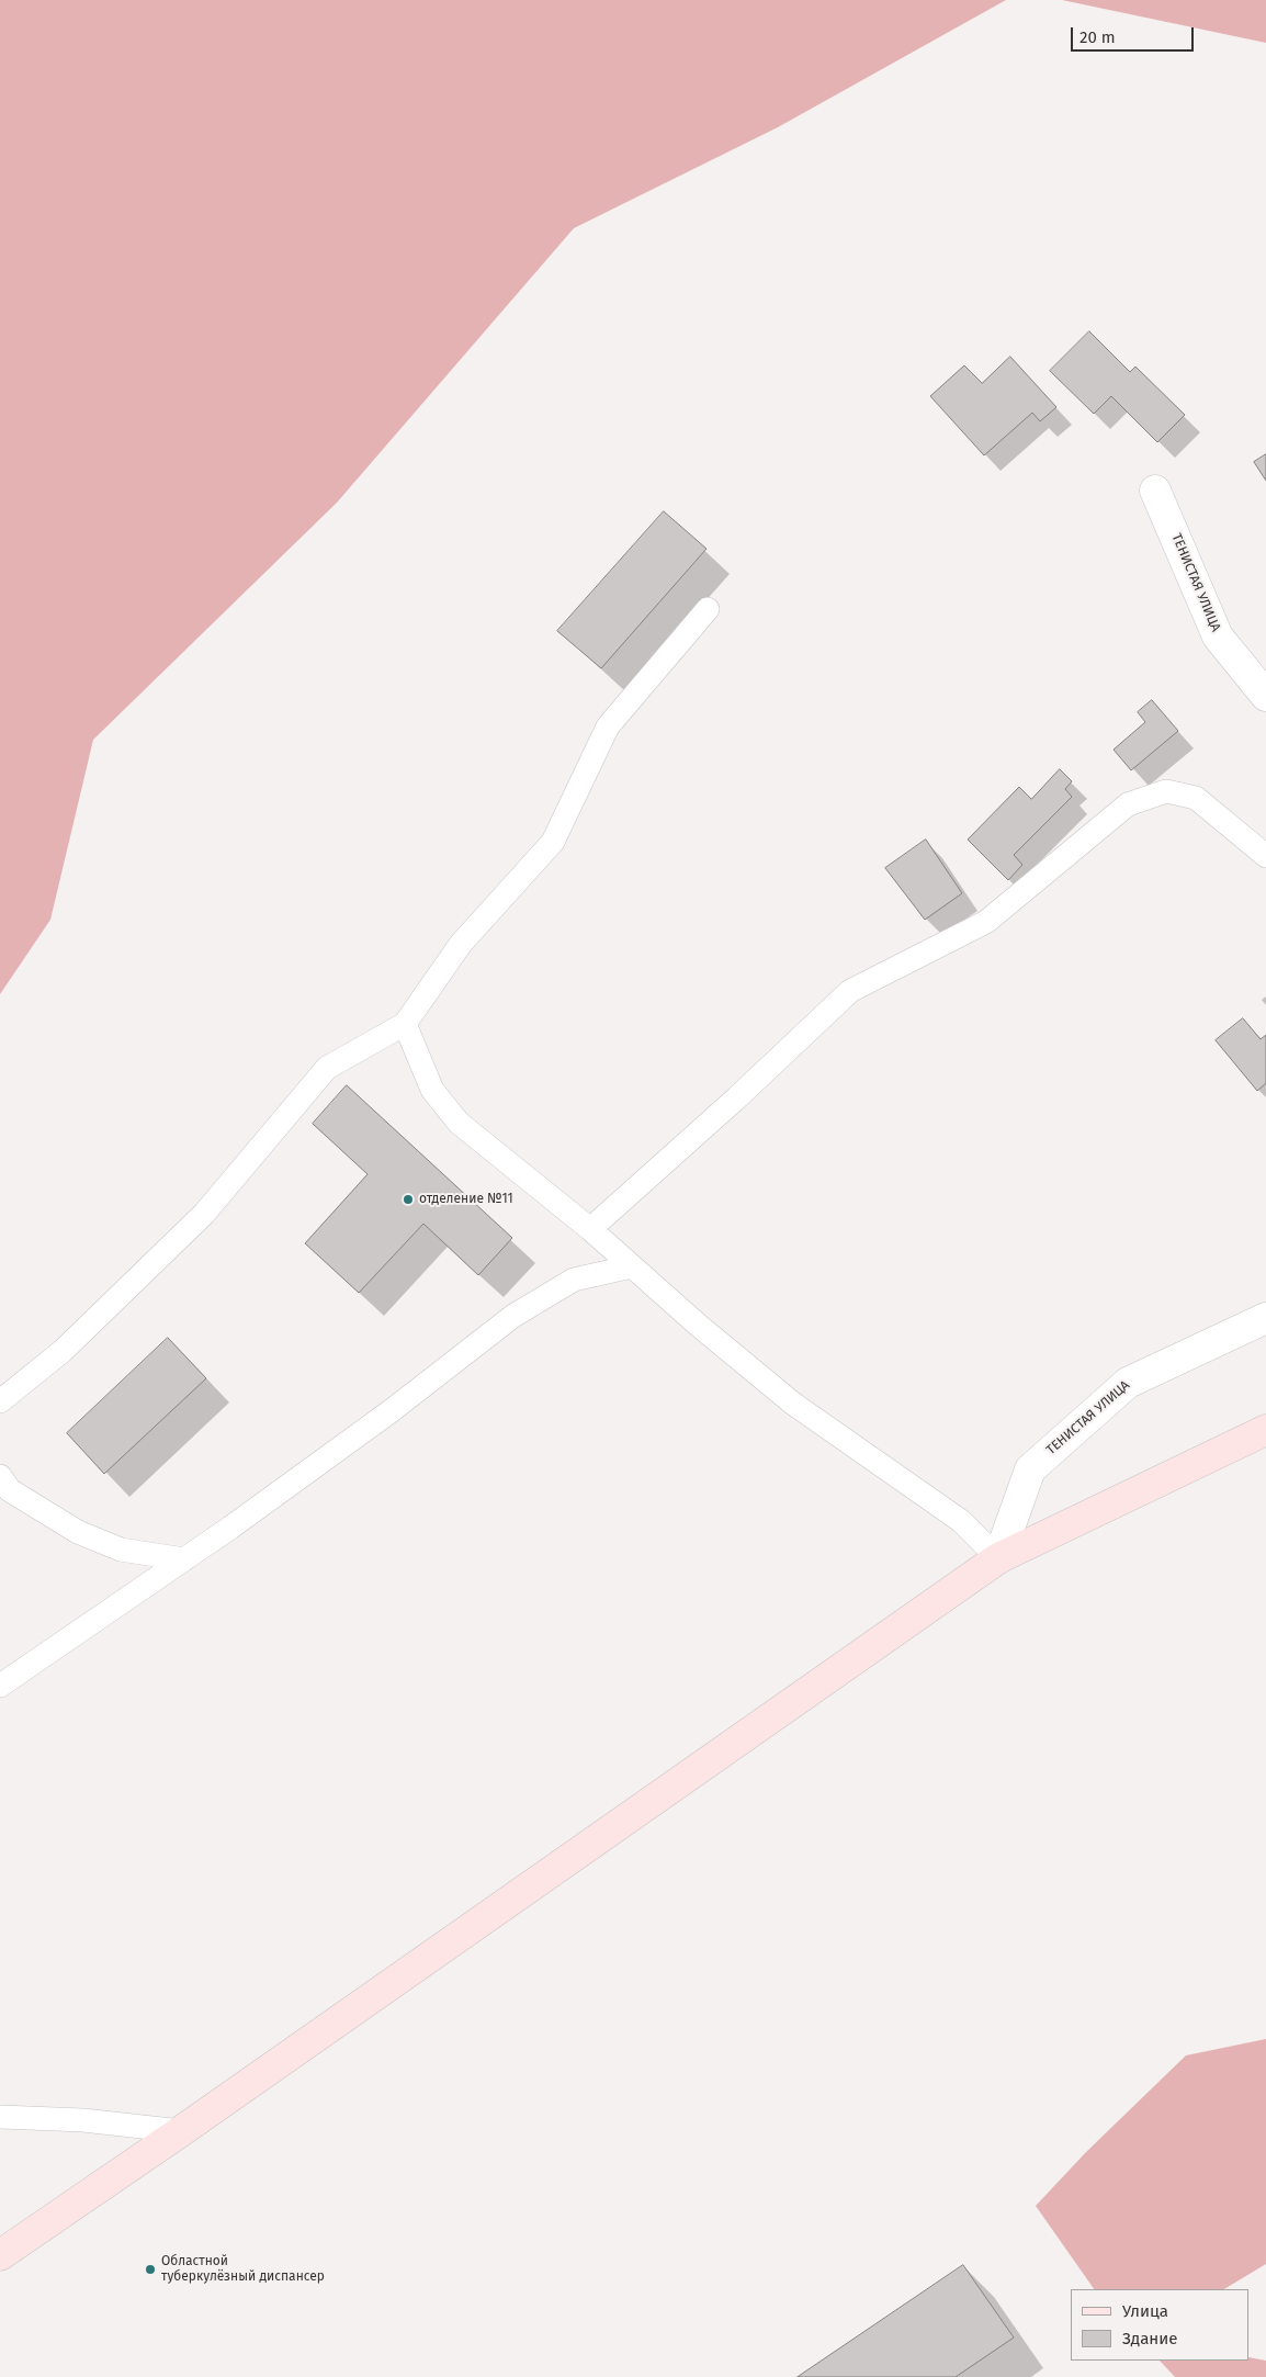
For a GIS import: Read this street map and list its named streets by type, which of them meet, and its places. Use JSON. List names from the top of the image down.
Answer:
{
  "streets": {
    "street": ["ТЕНИСТАЯ УЛИЦА"]
  },
  "places": ["отделение №11", "Областной туберкулёзный диспансер"],
  "legend": ["Улица", "Здание"],
  "scale_bar": "20 m"
}
